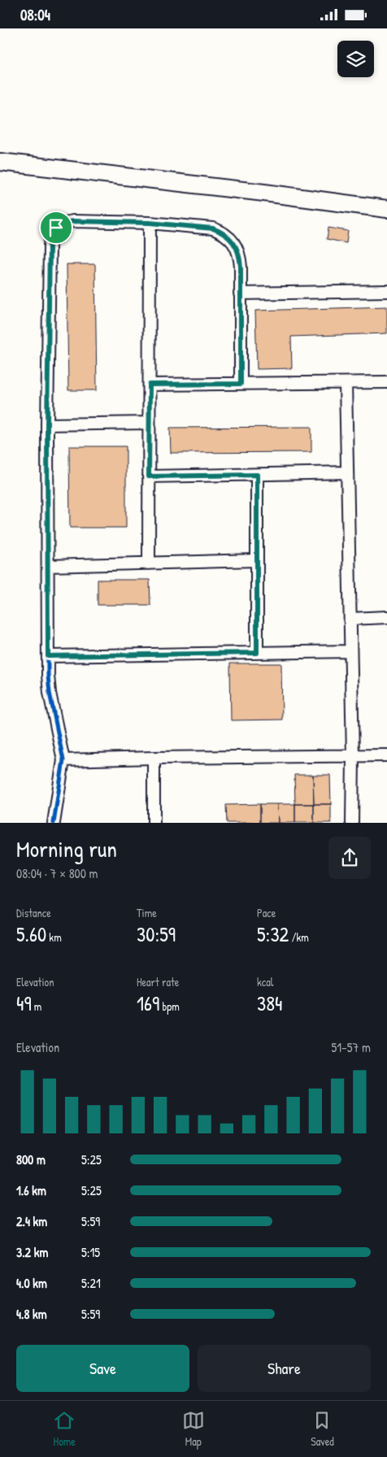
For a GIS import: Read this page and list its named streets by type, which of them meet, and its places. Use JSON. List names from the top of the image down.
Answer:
{
  "page": {
    "status": "08:04",
    "heading": ["Morning run", "08:04 · 7 × 800 m"],
    "stats": [
      ["Distance", "5.60 km"],
      ["Time", "30:59"],
      ["Pace", "5:32 /km"],
      ["Elevation", "49 m"],
      ["Heart rate", "169 bpm"],
      ["kcal", "384"]
    ],
    "chart": ["Elevation", "51–57 m"],
    "list": [
      {
        "name": "800 m",
        "note": "5:25"
      },
      {
        "name": "1.6 km",
        "note": "5:25"
      },
      {
        "name": "2.4 km",
        "note": "5:59"
      },
      {
        "name": "3.2 km",
        "note": "5:15"
      },
      {
        "name": "4.0 km",
        "note": "5:21"
      },
      {
        "name": "4.8 km",
        "note": "5:59"
      }
    ],
    "buttons": ["Save", "Share"],
    "tabs": ["Home", "Map", "Saved"]
  }
}
